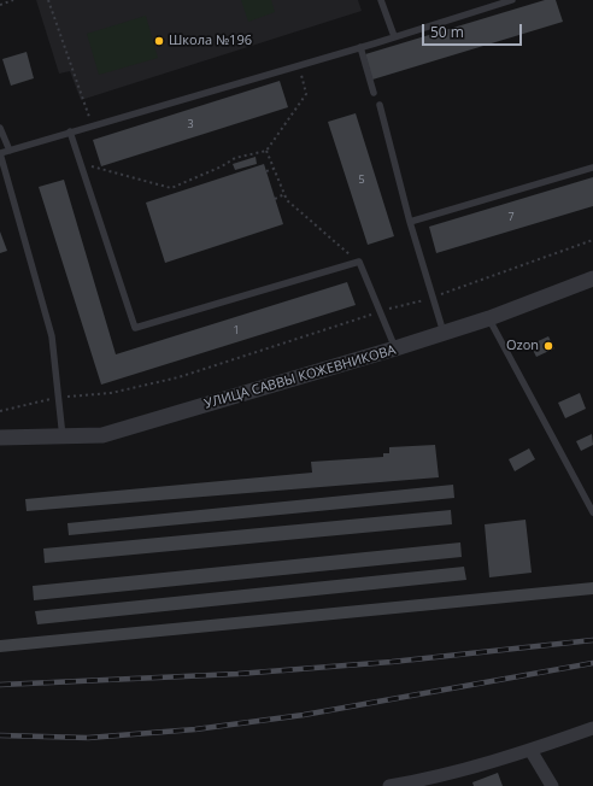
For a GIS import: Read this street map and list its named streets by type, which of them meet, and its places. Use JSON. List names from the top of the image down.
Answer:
{
  "streets": {
    "street": ["УЛИЦА САВВЫ КОЖЕВНИКОВА"]
  },
  "places": ["Школа №196", "Ozon"],
  "house_numbers": [
    "3",
    "5",
    "7",
    "1"
  ],
  "scale_bar": "50 m"
}
